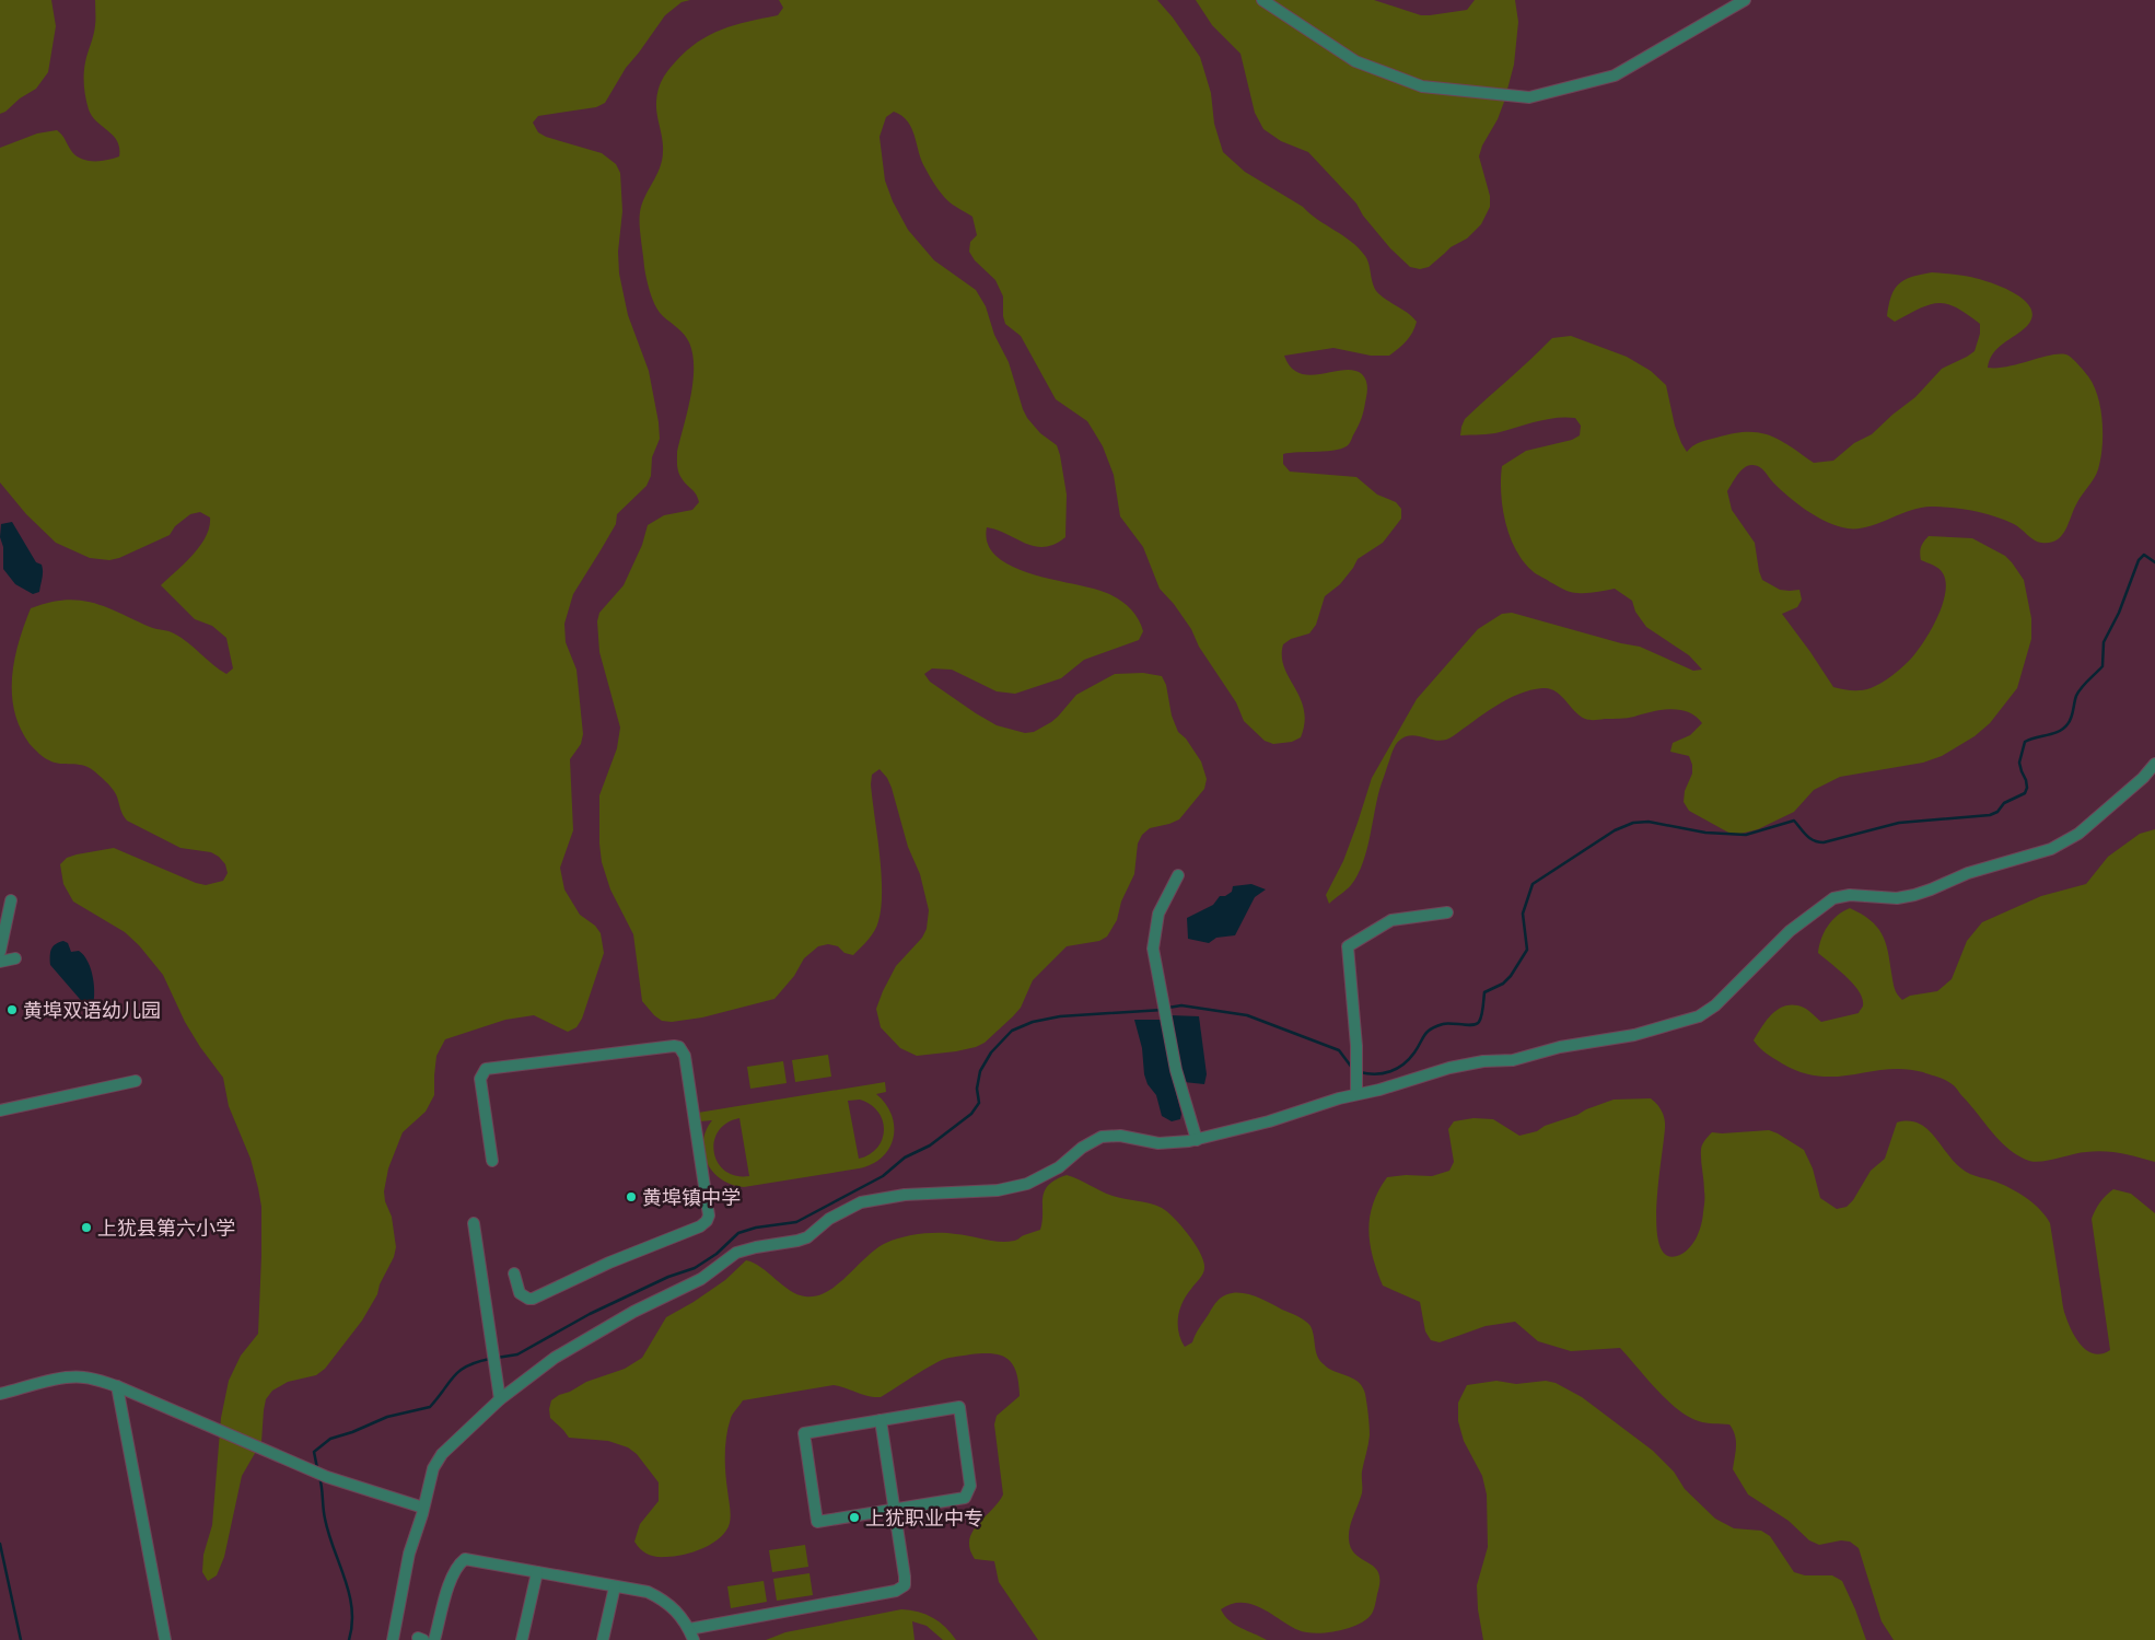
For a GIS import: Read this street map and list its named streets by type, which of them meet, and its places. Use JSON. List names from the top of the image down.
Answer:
{
  "places": [
    "黄埠双语幼儿园",
    "黄埠镇中学",
    "上犹县第六小学",
    "上犹职业中专"
  ]
}
